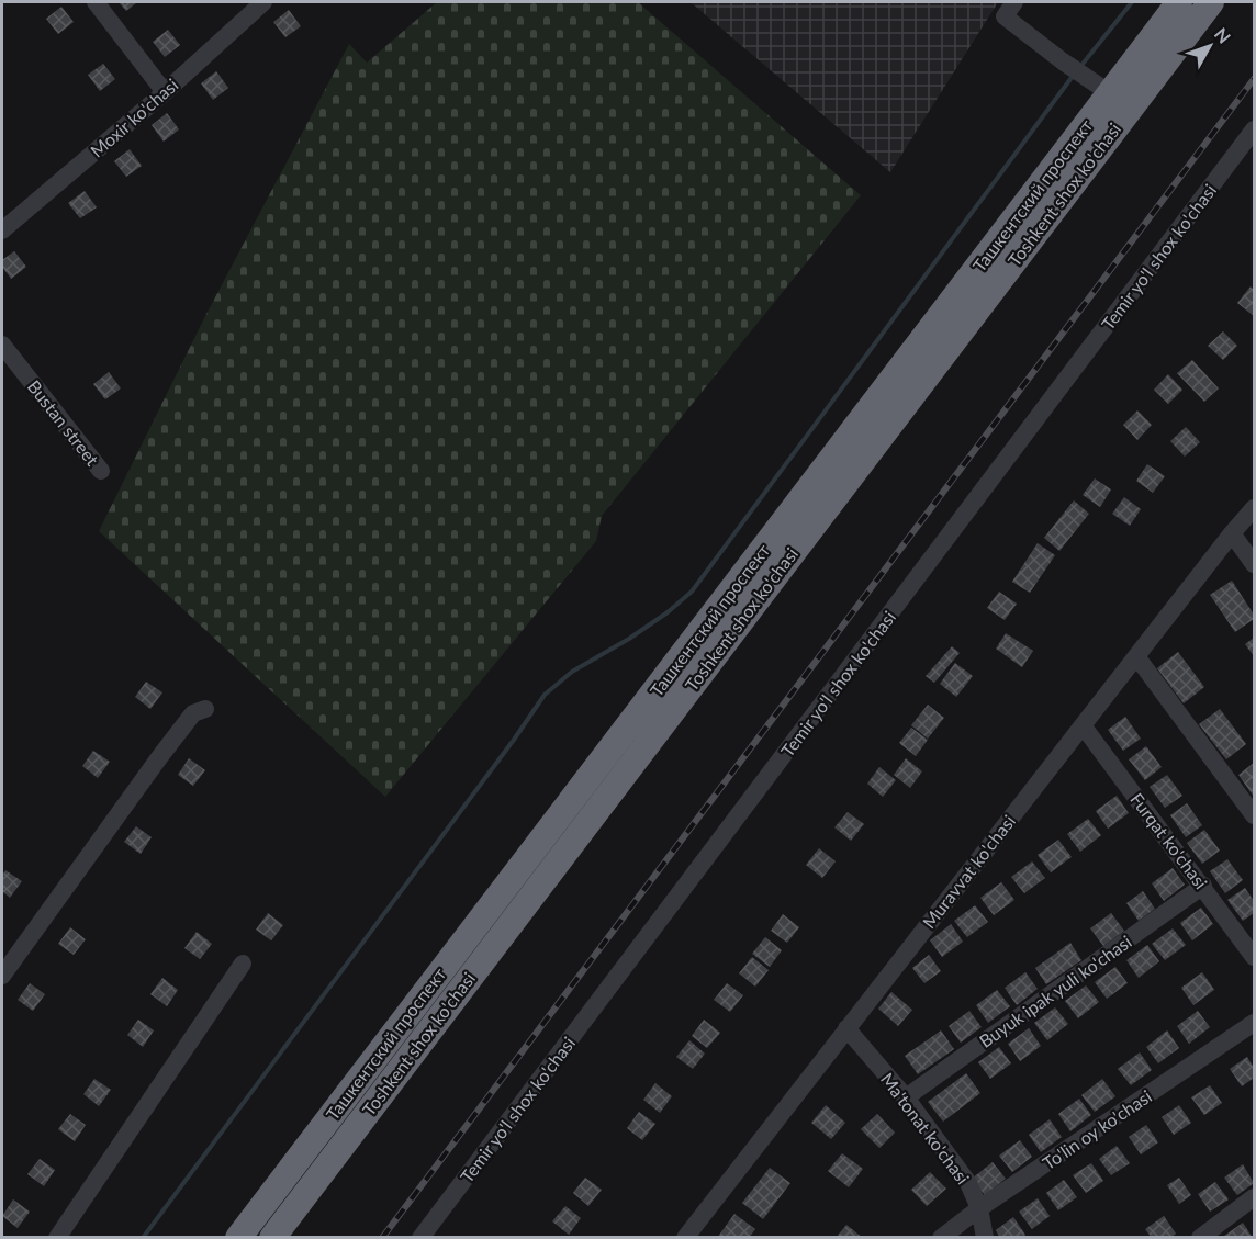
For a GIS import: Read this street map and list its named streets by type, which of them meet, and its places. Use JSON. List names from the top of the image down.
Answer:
{
  "streets": {
    "highway": ["Toshkent shox ko'chasi", "Ташкентский проспект"],
    "street": [
      "Moxir ko'chasi",
      "Temir yo'l shox ko'chasi",
      "Bustаn street",
      "Furqat ko'chasi",
      "Muravvat ko'chasi",
      "Buyuk ipak yuli ko'chasi",
      "Ma'tonat ko'chasi",
      "To'lin oy ko'chasi"
    ]
  },
  "crossings": [
    ["Furqat ko'chasi", "Muravvat ko'chasi"],
    ["Furqat ko'chasi", "Buyuk ipak yuli ko'chasi"],
    ["Muravvat ko'chasi", "Ma'tonat ko'chasi"],
    ["Buyuk ipak yuli ko'chasi", "Ma'tonat ko'chasi"],
    ["Ma'tonat ko'chasi", "To'lin oy ko'chasi"]
  ],
  "north": "top right"
}
